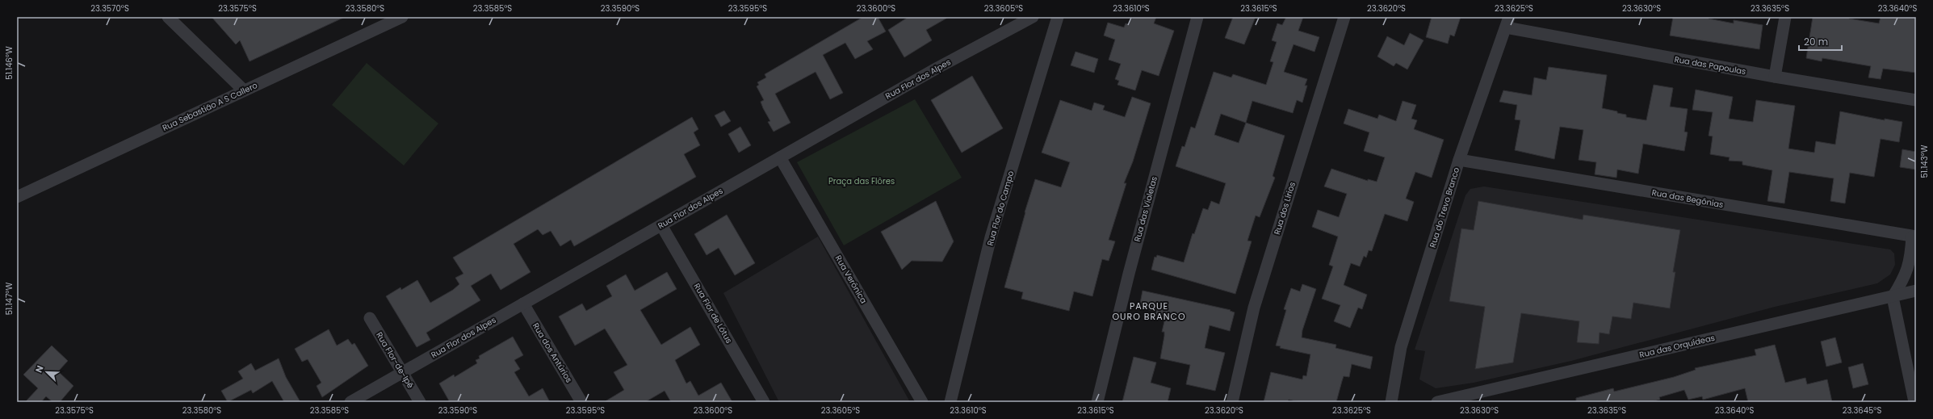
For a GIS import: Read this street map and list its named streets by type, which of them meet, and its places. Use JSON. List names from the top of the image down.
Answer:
{
  "streets": {
    "street": [
      "Rua das Papoulas",
      "Rua Flor dos Alpes",
      "Rua Sebastião A S Callero",
      "Rua das Begônias",
      "Rua do Trevo Branco",
      "Rua Flor do Campo",
      "Rua dos Lírios",
      "Rua das Violetas",
      "Rua Verônica",
      "Rua Flor de Lótus",
      "Rua das Orquídeas",
      "Rua dos Antúrios",
      "Rua Flor-de-Ipê"
    ]
  },
  "crossings": [
    ["Rua das Papoulas", "Rua do Trevo Branco"],
    ["Rua Flor dos Alpes", "Rua Verônica"],
    ["Rua Flor dos Alpes", "Rua Flor de Lótus"],
    ["Rua Flor dos Alpes", "Rua dos Antúrios"],
    ["Rua Flor dos Alpes", "Rua Flor-de-Ipê"],
    ["Rua das Begônias", "Rua do Trevo Branco"]
  ],
  "districts": ["PARQUE OURO BRANCO"],
  "parks": ["Praça das Flôres"],
  "scale_bar": "20 m",
  "north": "top left",
  "coordinates": [
    "23.3570°S",
    "23.3575°S",
    "23.3580°S",
    "23.3585°S",
    "23.3590°S",
    "23.3595°S",
    "23.3600°S",
    "23.3605°S",
    "23.3610°S",
    "23.3615°S",
    "23.3620°S",
    "23.3625°S",
    "23.3630°S",
    "23.3635°S",
    "23.3640°S",
    "51.146°W",
    "51.143°W",
    "51.147°W",
    "23.3645°S"
  ]
}
